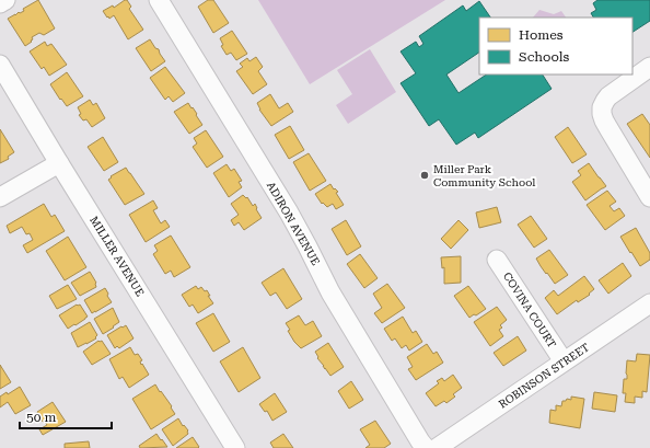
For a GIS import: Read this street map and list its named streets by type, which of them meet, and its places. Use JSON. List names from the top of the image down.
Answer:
{
  "streets": {
    "street": [
      "ADIRON AVENUE",
      "MILLER AVENUE",
      "COVINA COURT",
      "ROBINSON STREET"
    ]
  },
  "crossings": [
    ["COVINA COURT", "ROBINSON STREET"]
  ],
  "places": ["Miller Park Community School"],
  "legend": ["Homes", "Schools"],
  "scale_bar": "50 m"
}
